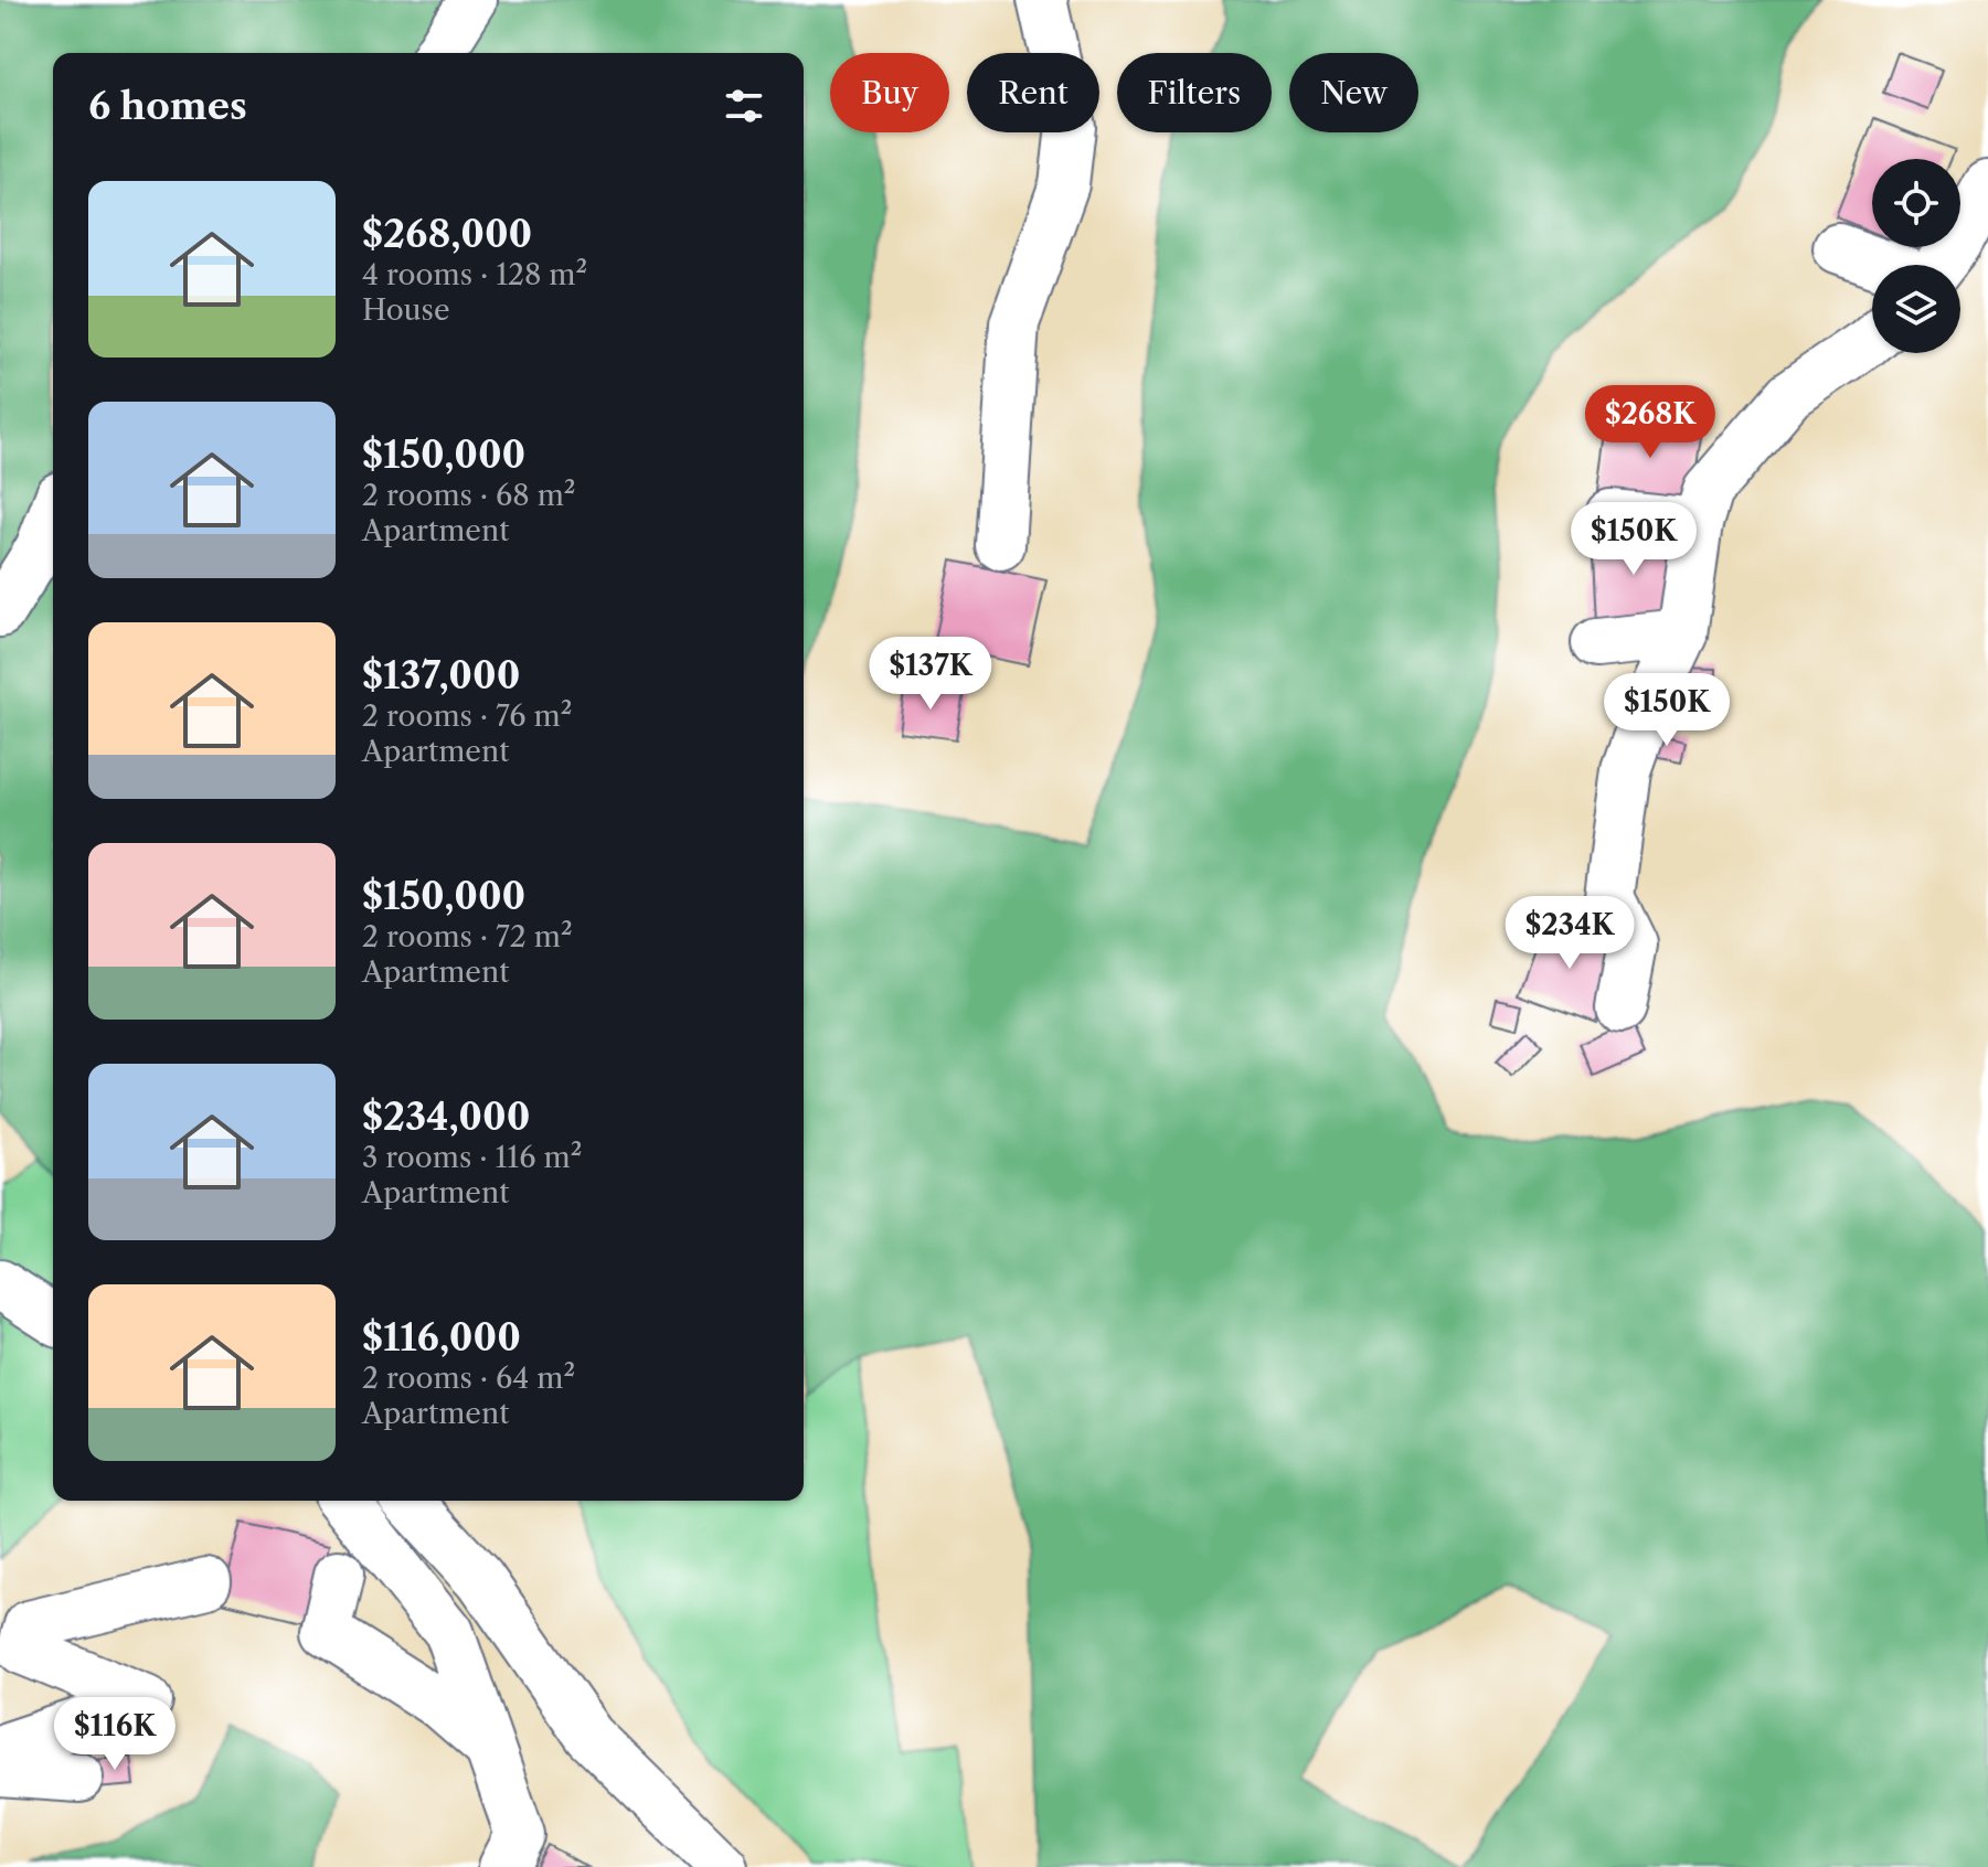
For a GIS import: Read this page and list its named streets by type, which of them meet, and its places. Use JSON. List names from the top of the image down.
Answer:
{
  "page": {
    "chip": [
      "Buy",
      "Rent",
      "Filters",
      "New"
    ],
    "heading": "6 homes",
    "list": [
      {
        "name": "$268,000",
        "note": "4 rooms · 128 m² · House"
      },
      {
        "name": "$150,000",
        "note": "2 rooms · 68 m² · Apartment"
      },
      {
        "name": "$137,000",
        "note": "2 rooms · 76 m² · Apartment"
      },
      {
        "name": "$150,000",
        "note": "2 rooms · 72 m² · Apartment"
      },
      {
        "name": "$234,000",
        "note": "3 rooms · 116 m² · Apartment"
      },
      {
        "name": "$116,000",
        "note": "2 rooms · 64 m² · Apartment"
      }
    ],
    "price": [
      "$268K",
      "$150K",
      "$137K",
      "$150K",
      "$234K",
      "$116K"
    ]
  }
}
